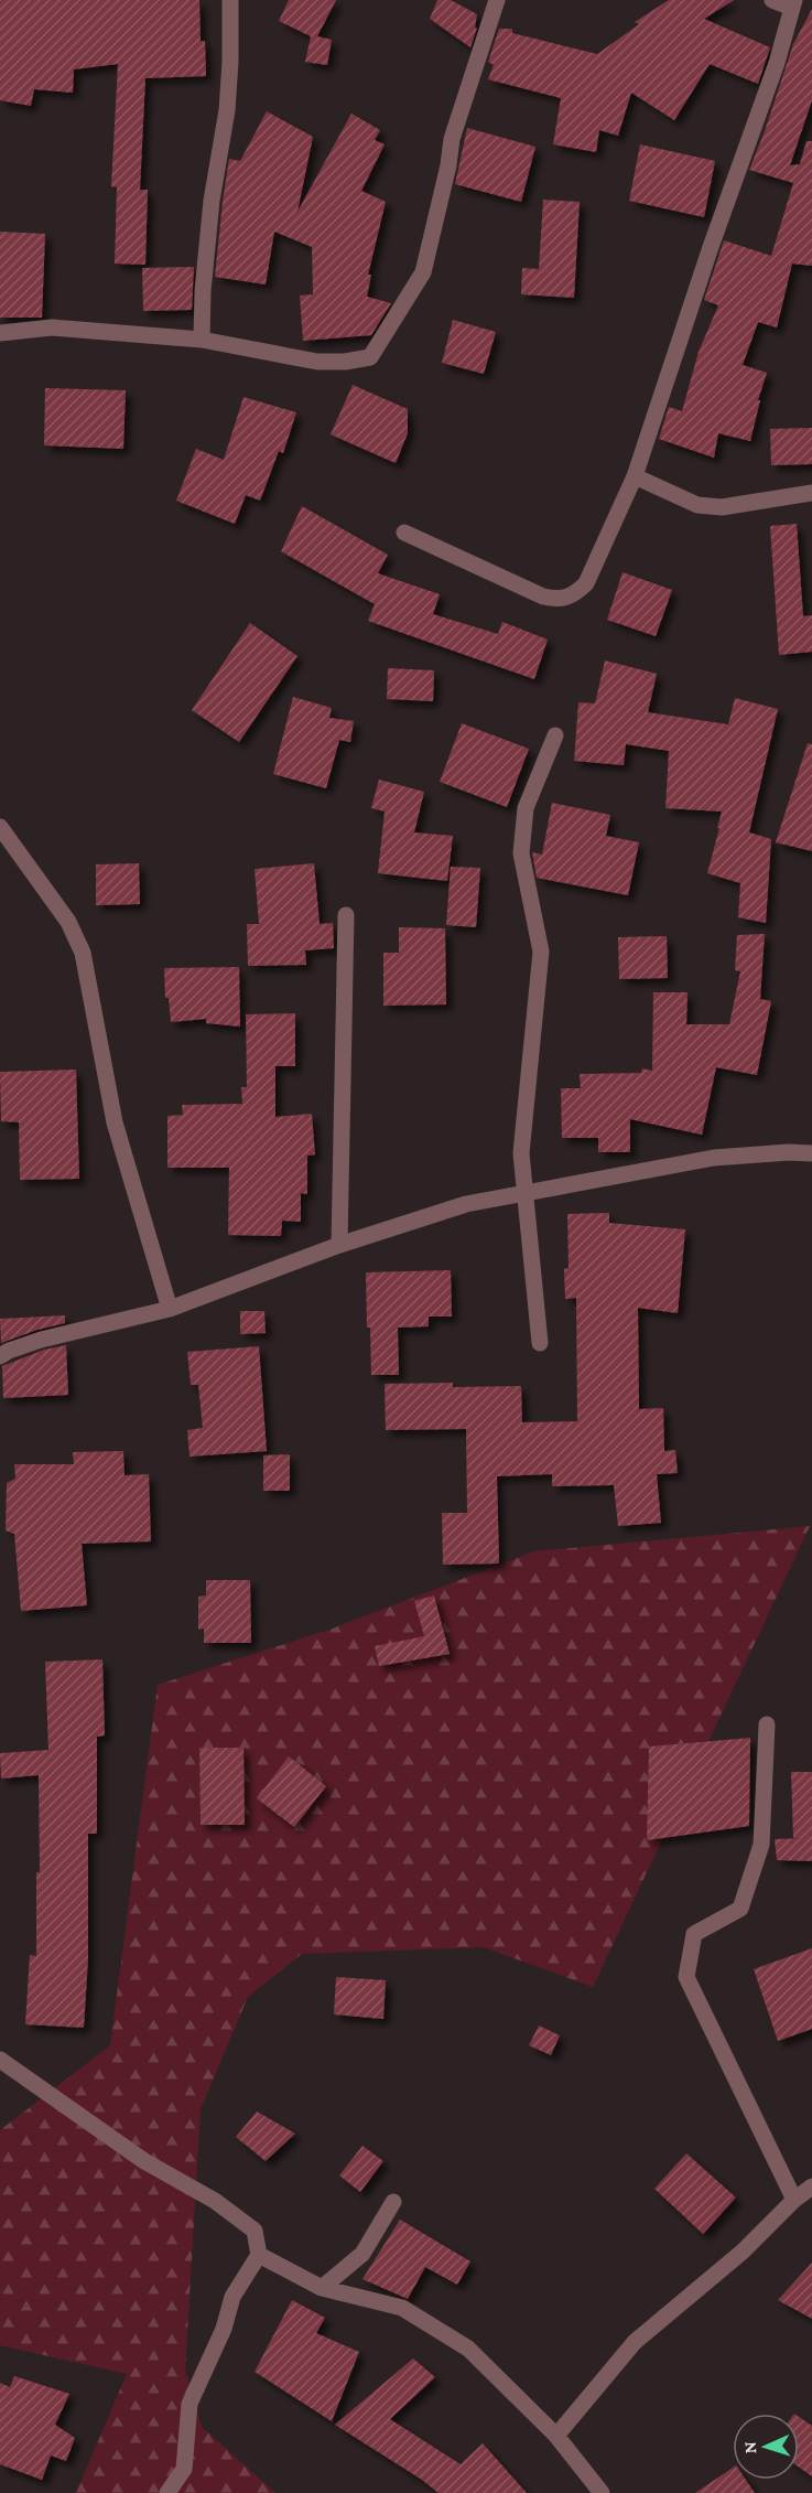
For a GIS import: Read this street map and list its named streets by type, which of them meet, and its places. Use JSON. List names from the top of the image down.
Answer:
{
  "north": "left"
}
